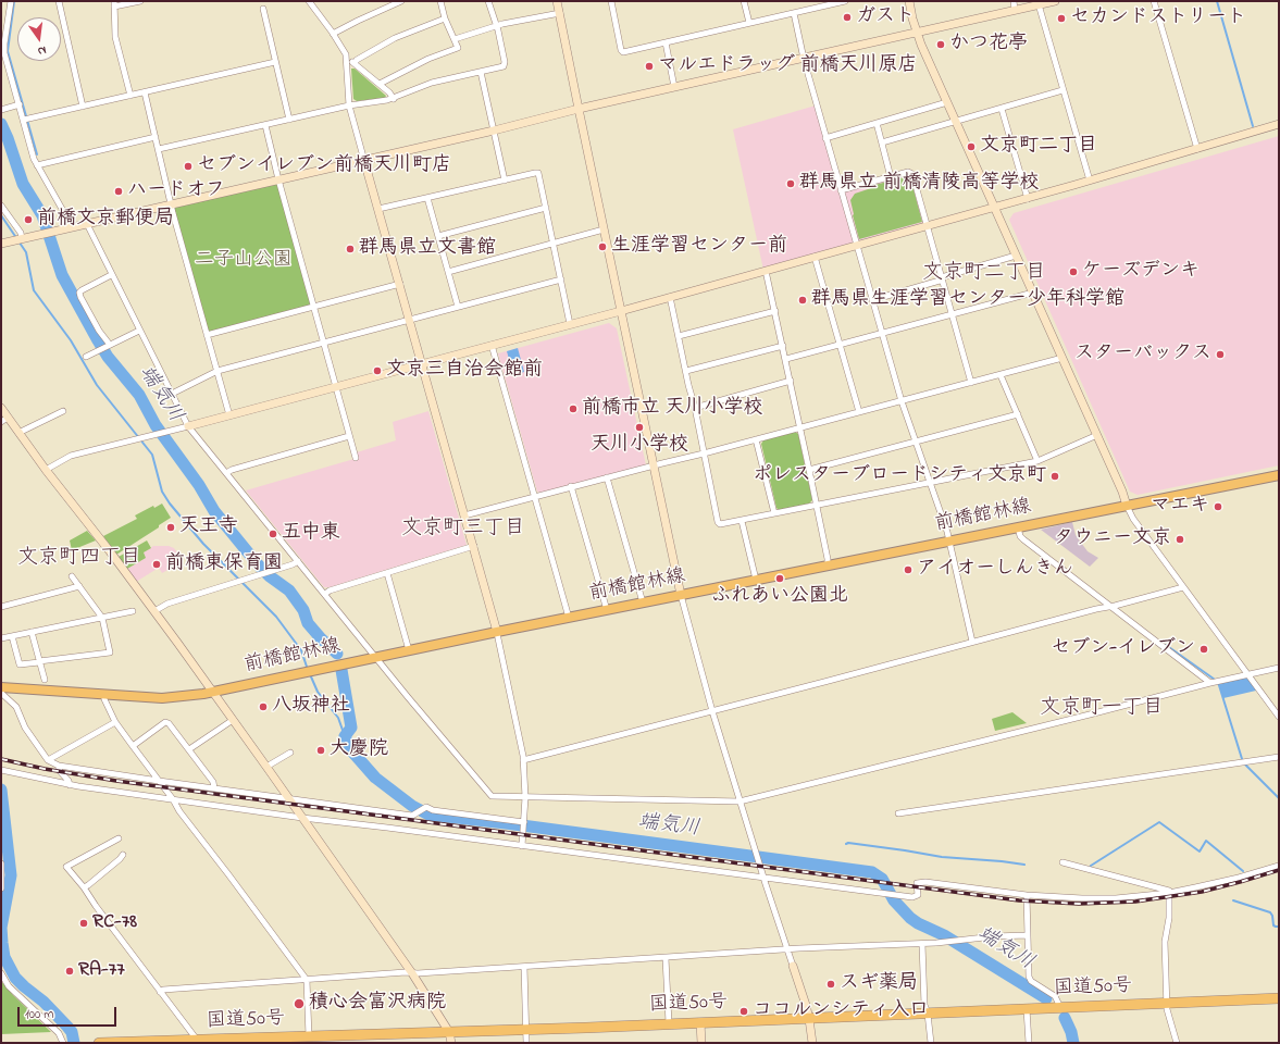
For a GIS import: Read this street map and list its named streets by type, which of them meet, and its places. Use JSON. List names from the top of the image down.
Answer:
{
  "streets": {
    "highway": ["国道50号"],
    "main road": ["前橋館林線"]
  },
  "districts": [
    "文京町二丁目",
    "文京町三丁目",
    "文京町四丁目",
    "文京町一丁目"
  ],
  "water": ["端気川"],
  "parks": ["二子山公園"],
  "places": [
    "ガスト",
    "セカンドストリート",
    "かつ花亭",
    "マルエドラッグ 前橋天川原店",
    "文京町二丁目",
    "セブンイレブン前橋天川町店",
    "群馬県立 前橋清陵高等学校",
    "ハードオフ",
    "前橋文京郵便局",
    "生涯学習センター前",
    "群馬県立文書館",
    "ケーズデンキ",
    "群馬県生涯学習センター少年科学館",
    "スターバックス",
    "文京三自治会館前",
    "前橋市立 天川小学校",
    "天川小学校",
    "ポレスターブロードシティ文京町",
    "マエキ",
    "天王寺",
    "五中東",
    "タウニー文京",
    "前橋東保育園",
    "アイオーしんきん",
    "ふれあい公園北",
    "セブン-イレブン",
    "八坂神社",
    "大慶院",
    "RC-78",
    "RA-77",
    "スギ薬局",
    "積心会富沢病院",
    "ココルンシティ入口"
  ],
  "scale_bar": "100 m",
  "north": "bottom"
}
